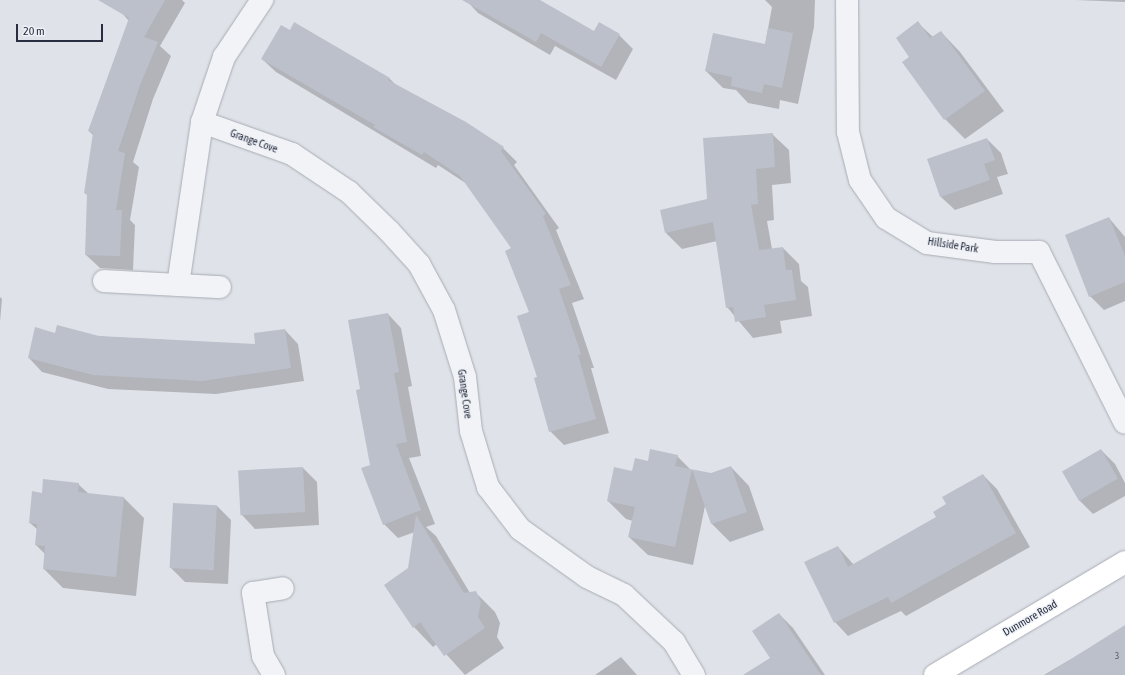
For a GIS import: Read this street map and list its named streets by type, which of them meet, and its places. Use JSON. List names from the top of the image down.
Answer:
{
  "streets": {
    "main road": ["Dunmore Road"],
    "street": ["Grange Cove", "Hillside Park"]
  },
  "house_numbers": ["3"],
  "scale_bar": "20 m"
}
